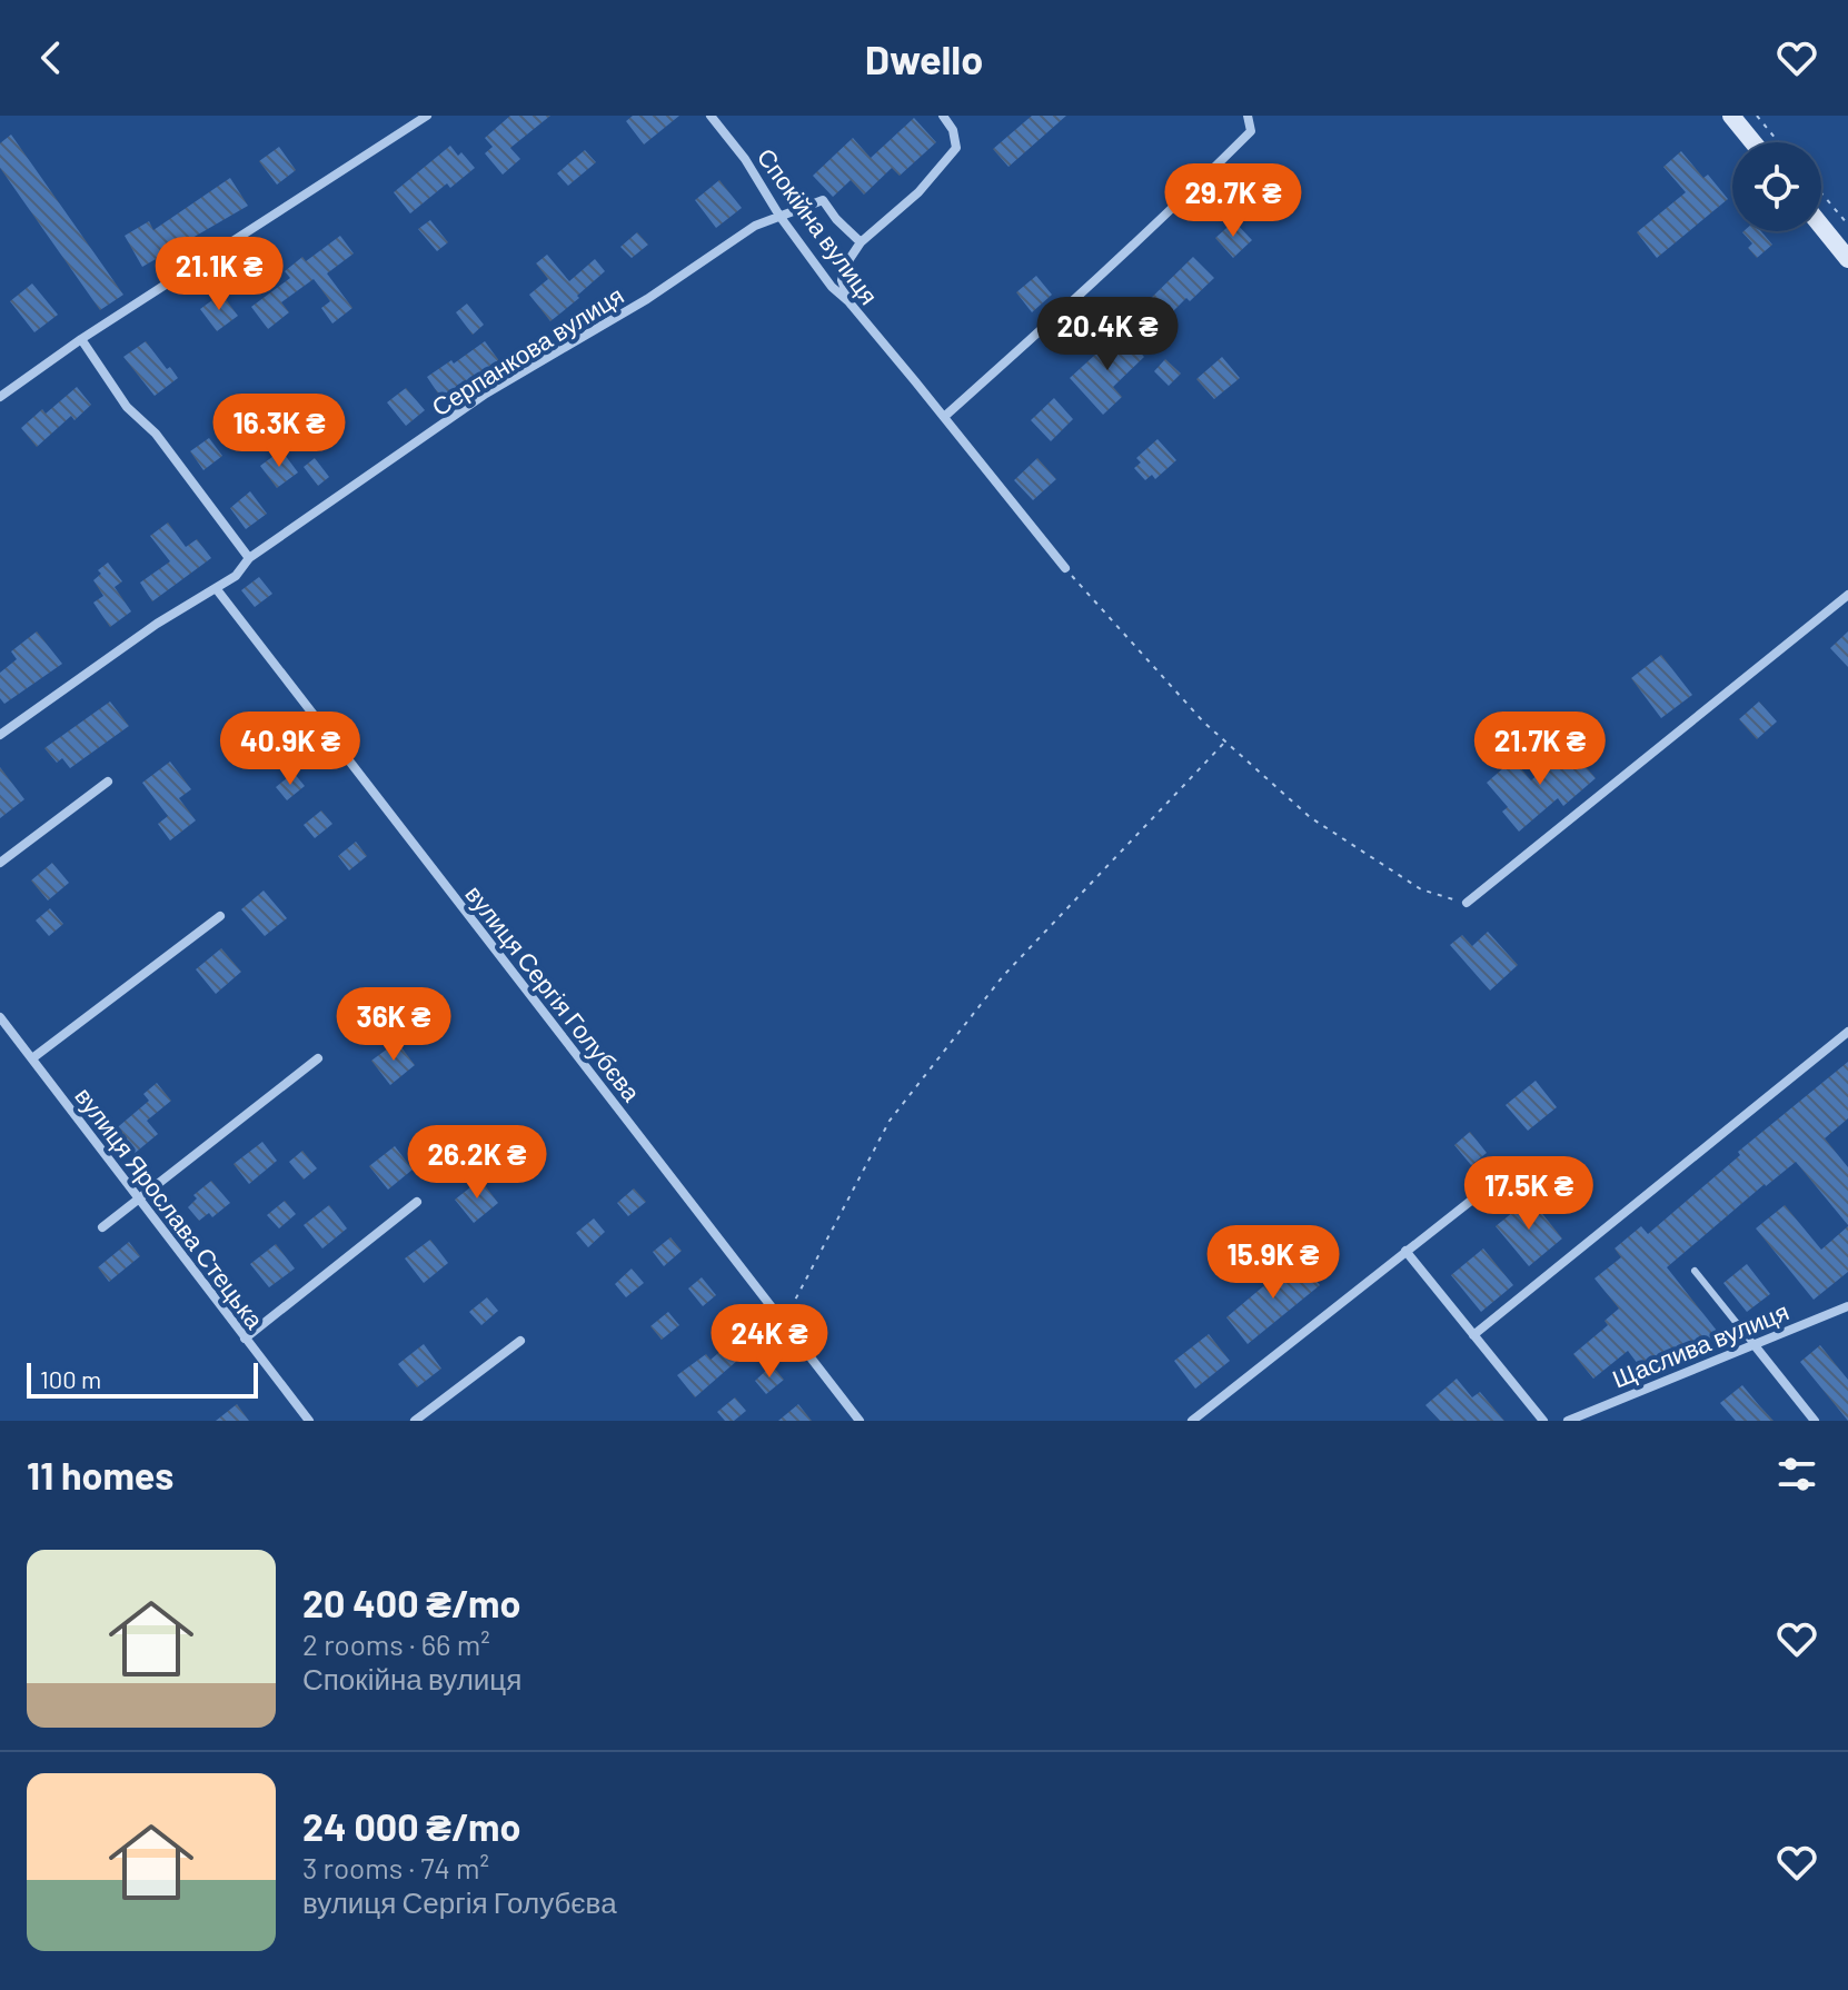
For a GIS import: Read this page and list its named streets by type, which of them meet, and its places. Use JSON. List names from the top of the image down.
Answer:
{
  "streets": {
    "street": [
      "Спокійна вулиця",
      "Серпанкова вулиця",
      "вулиця Сергія Голубєва",
      "вулиця Ярослава Стецька",
      "Щаслива вулиця"
    ]
  },
  "crossings": [
    ["Спокійна вулиця", "Серпанкова вулиця"],
    ["Серпанкова вулиця", "вулиця Сергія Голубєва"]
  ],
  "scale_bar": "100 m",
  "page": {
    "header": "Dwello",
    "price": [
      "29.7K ₴",
      "21.1K ₴",
      "20.4K ₴",
      "16.3K ₴",
      "40.9K ₴",
      "21.7K ₴",
      "36K ₴",
      "26.2K ₴",
      "17.5K ₴",
      "15.9K ₴",
      "24K ₴"
    ],
    "scale": "100 m",
    "heading": "11 homes",
    "list": [
      {
        "name": "20 400 ₴/mo",
        "note": "2 rooms · 66 m² · Спокійна вулиця"
      },
      {
        "name": "24 000 ₴/mo",
        "note": "3 rooms · 74 m² · вулиця Сергія Голубєва"
      }
    ]
  }
}
